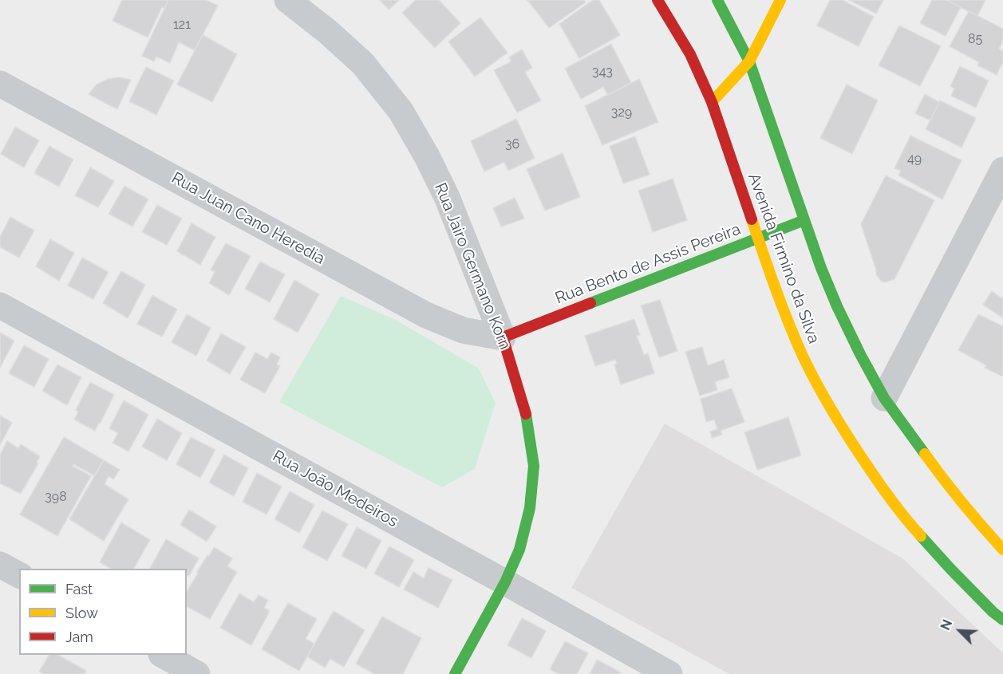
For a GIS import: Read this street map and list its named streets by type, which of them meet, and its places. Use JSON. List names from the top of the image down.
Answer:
{
  "streets": {
    "street": [
      "Rua Juan Cano Heredia",
      "Avenida Firmino da Silva",
      "Rua Bento de Assis Pereira",
      "Rua Jairo Germano Korn",
      "Rua João Medeiros"
    ]
  },
  "crossings": [
    ["Rua Juan Cano Heredia", "Rua Bento de Assis Pereira"],
    ["Rua Juan Cano Heredia", "Rua Jairo Germano Korn"],
    ["Avenida Firmino da Silva", "Rua Bento de Assis Pereira"],
    ["Rua Bento de Assis Pereira", "Rua Jairo Germano Korn"],
    ["Rua Jairo Germano Korn", "Rua João Medeiros"]
  ],
  "house_numbers": [
    "121",
    "85",
    "343",
    "329",
    "36",
    "49",
    "398"
  ],
  "legend": ["Fast", "Slow", "Jam"],
  "north": "top left"
}
